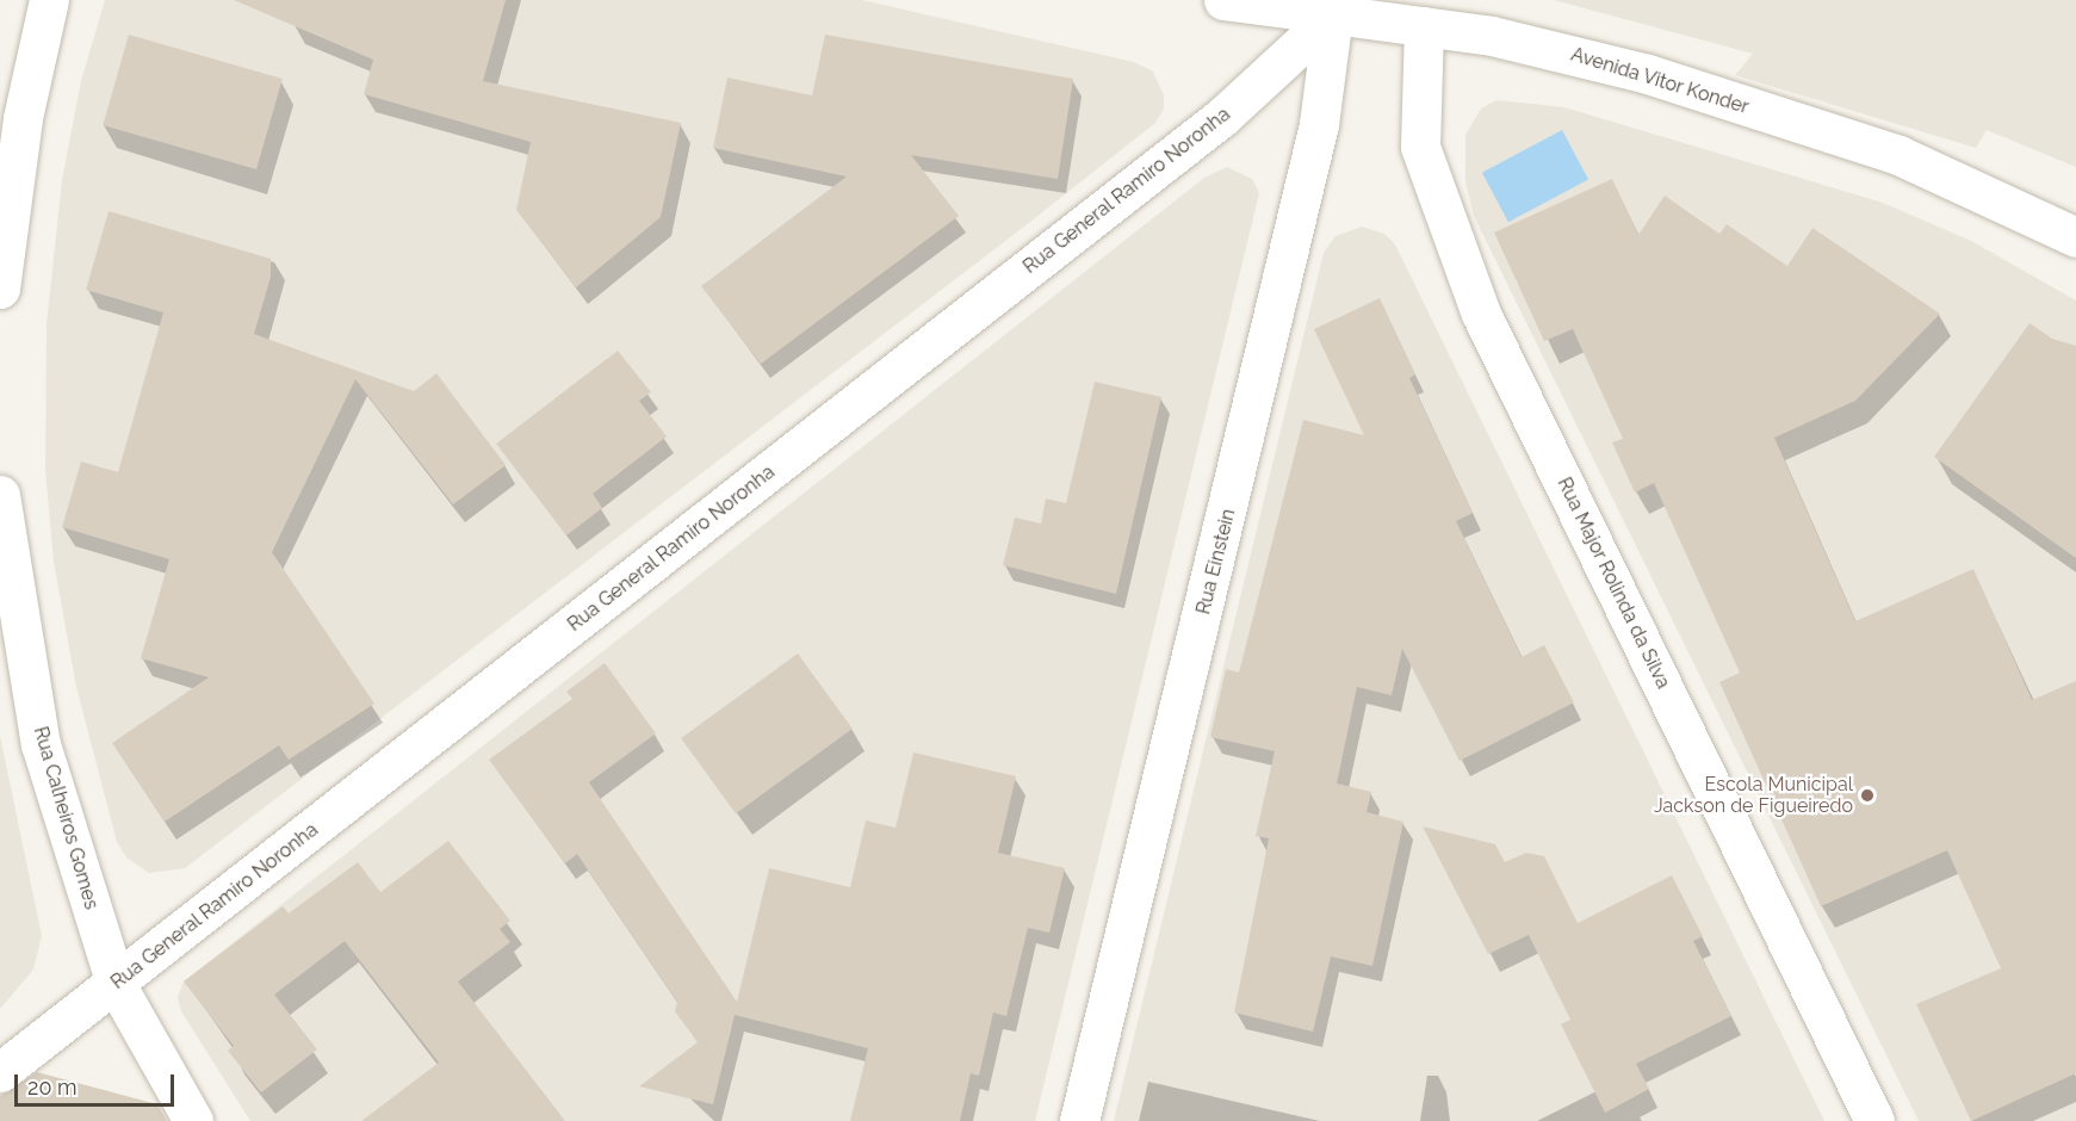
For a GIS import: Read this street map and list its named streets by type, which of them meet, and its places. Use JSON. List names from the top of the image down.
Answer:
{
  "streets": {
    "street": [
      "Avenida Vitor Konder",
      "Rua General Ramiro Noronha",
      "Rua Einstein",
      "Rua Major Rolinda da Silva",
      "Rua Calheiros Gomes"
    ]
  },
  "crossings": [
    ["Avenida Vitor Konder", "Rua General Ramiro Noronha"],
    ["Avenida Vitor Konder", "Rua Einstein"],
    ["Avenida Vitor Konder", "Rua Major Rolinda da Silva"],
    ["Rua General Ramiro Noronha", "Rua Einstein"],
    ["Rua General Ramiro Noronha", "Rua Calheiros Gomes"]
  ],
  "places": ["Escola Municipal Jackson de Figueiredo"],
  "scale_bar": "20 m"
}
